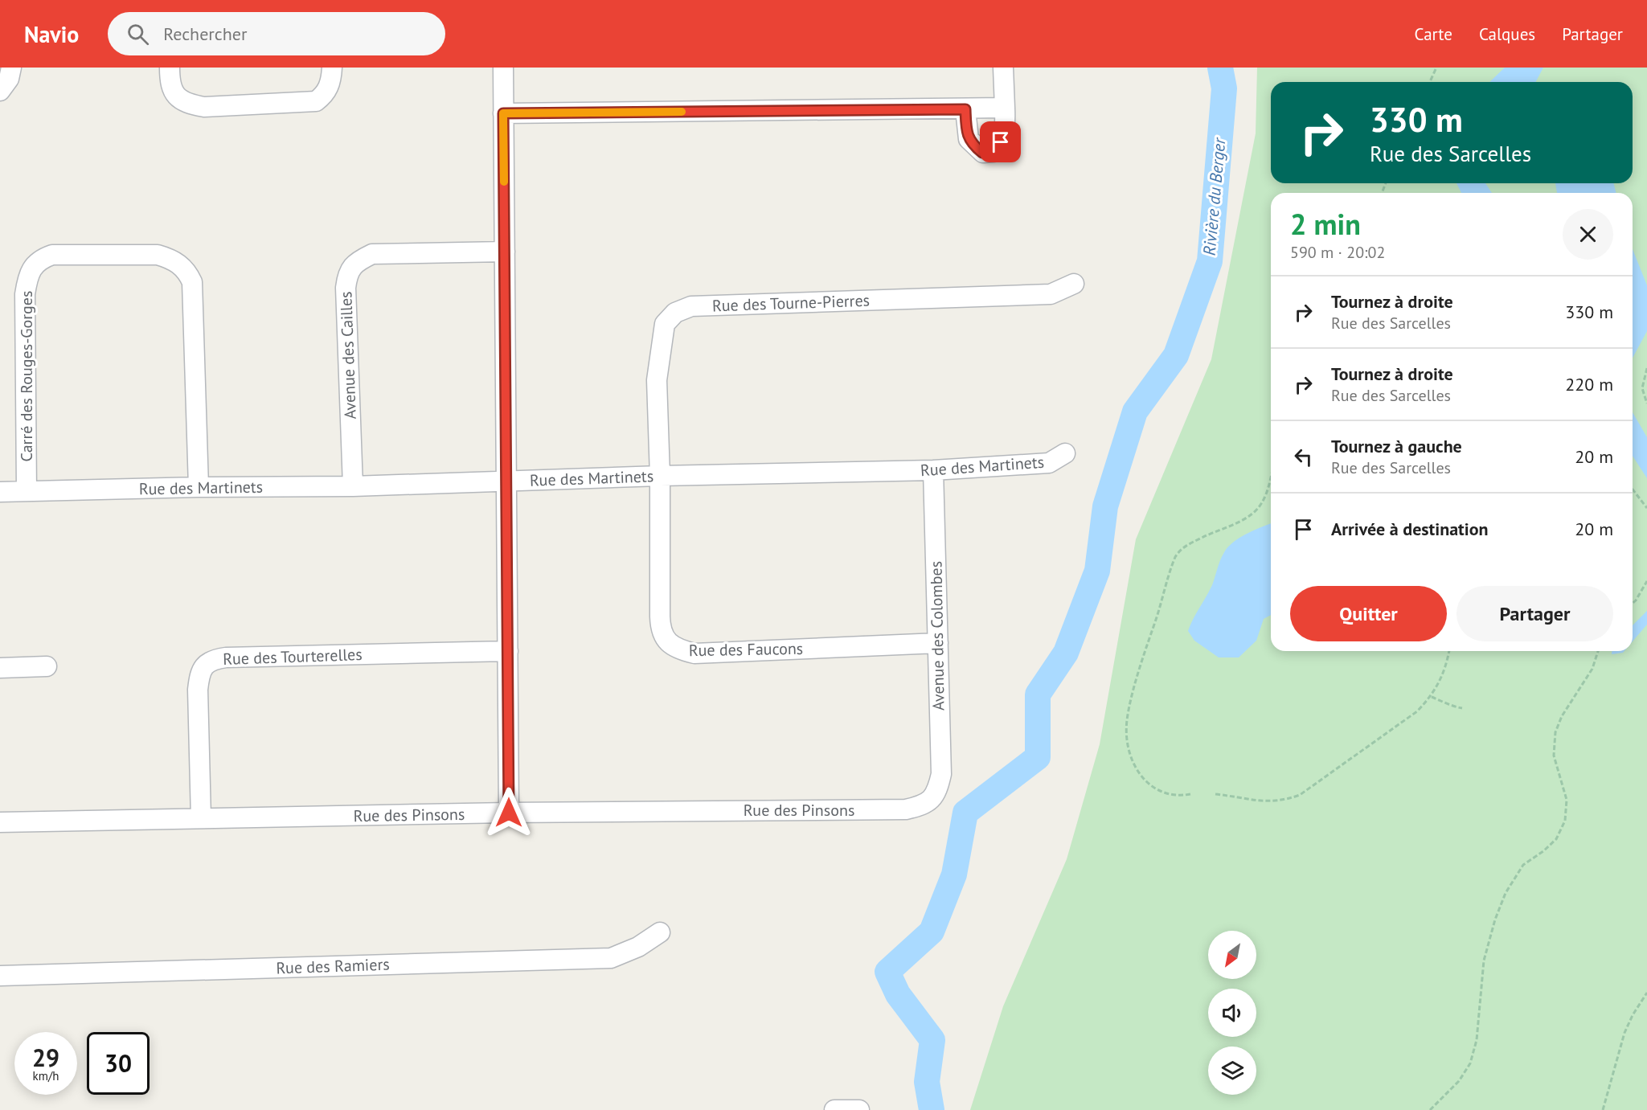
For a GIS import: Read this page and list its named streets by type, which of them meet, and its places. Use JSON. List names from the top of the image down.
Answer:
{
  "streets": {
    "street": [
      "Rue des Tourne-Pierres",
      "Avenue des Cailles",
      "Carré des Rouges-Gorges",
      "Rue des Martinets",
      "Avenue des Colombes",
      "Rue des Faucons",
      "Rue des Tourterelles",
      "Rue des Pinsons",
      "Rue des Ramiers"
    ]
  },
  "crossings": [
    ["Rue des Tourne-Pierres", "Rue des Martinets"],
    ["Rue des Tourne-Pierres", "Rue des Faucons"],
    ["Avenue des Cailles", "Rue des Martinets"],
    ["Carré des Rouges-Gorges", "Rue des Martinets"],
    ["Rue des Martinets", "Avenue des Colombes"],
    ["Rue des Martinets", "Rue des Faucons"],
    ["Avenue des Colombes", "Rue des Faucons"],
    ["Avenue des Colombes", "Rue des Pinsons"],
    ["Rue des Tourterelles", "Rue des Pinsons"]
  ],
  "water": ["Rivière du Berger"],
  "north": "bottom left",
  "page": {
    "header": "Navio",
    "search": "Rechercher",
    "nav": ["Carte", "Calques", "Partager"],
    "turn": ["330 m", "Rue des Sarcelles"],
    "heading": ["2 min", "590 m · 20:02"],
    "list": [
      {
        "name": "Tournez à droite",
        "note": "Rue des Sarcelles",
        "value": "330 m"
      },
      {
        "name": "Tournez à droite",
        "note": "Rue des Sarcelles",
        "value": "220 m"
      },
      {
        "name": "Tournez à gauche",
        "note": "Rue des Sarcelles",
        "value": "20 m"
      },
      {
        "name": "Arrivée à destination",
        "value": "20 m"
      }
    ],
    "buttons": ["Quitter", "Partager"],
    "speed": "29 km/h",
    "limit": "30"
  }
}
